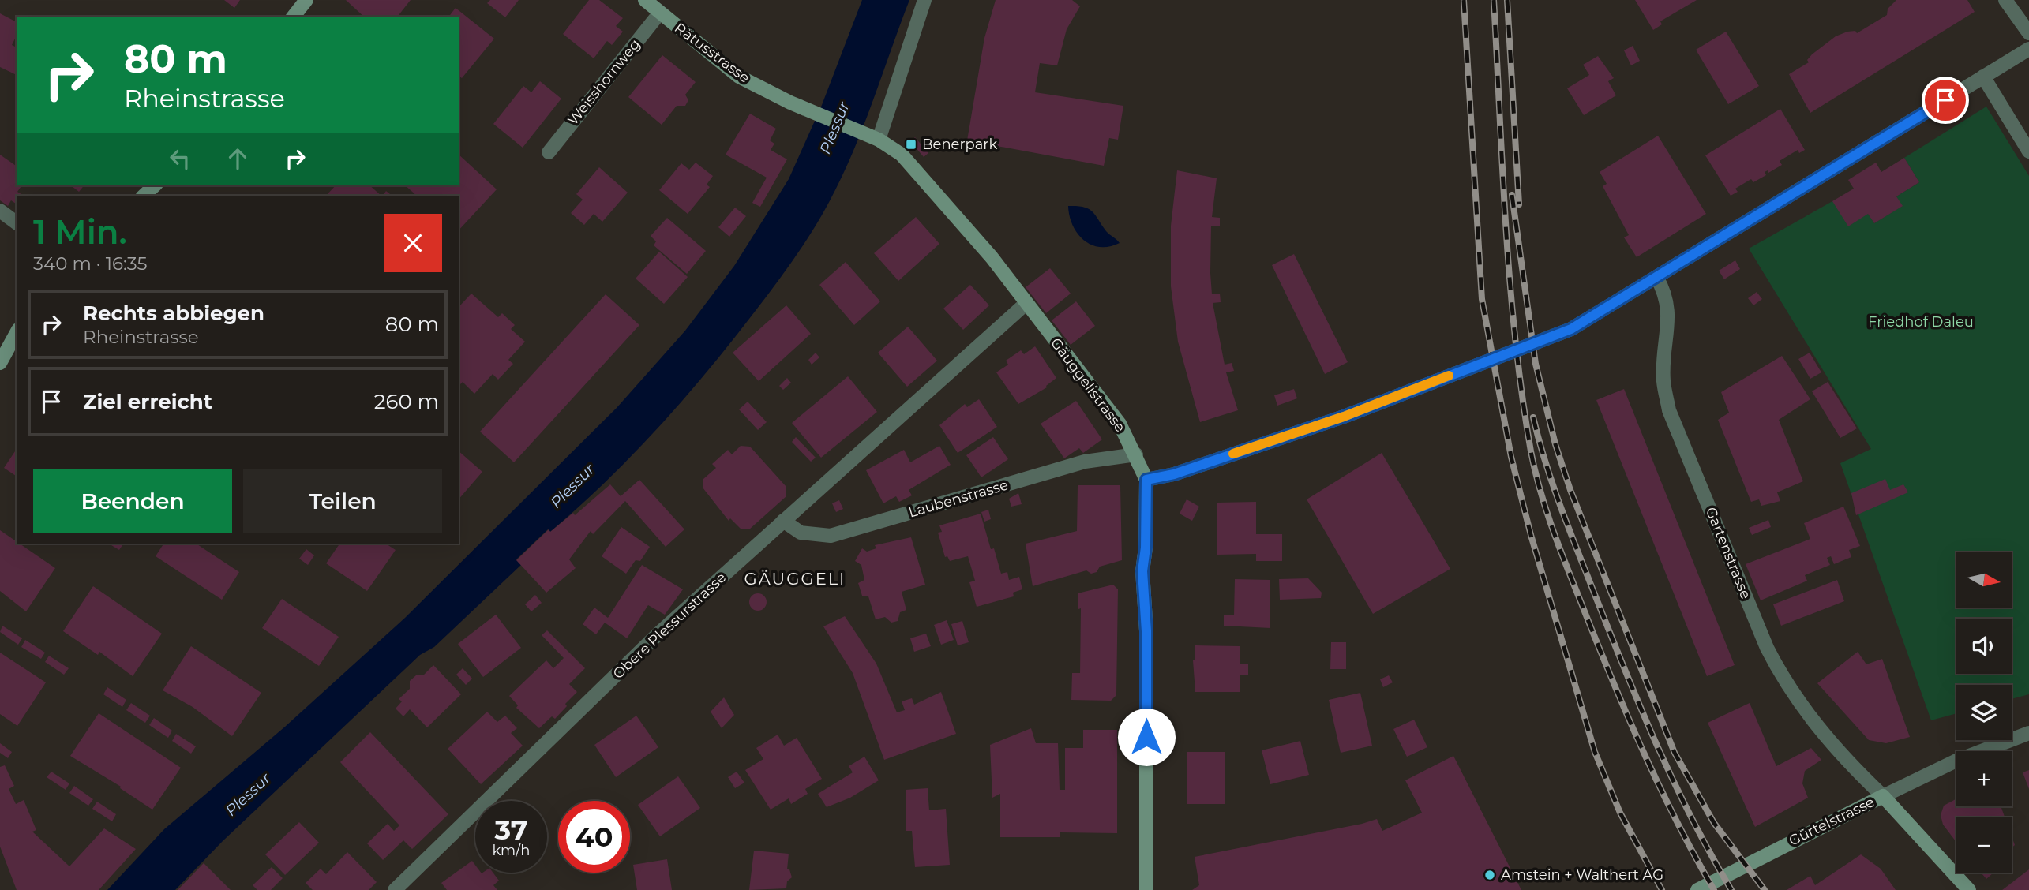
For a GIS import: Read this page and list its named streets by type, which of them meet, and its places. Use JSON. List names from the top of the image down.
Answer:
{
  "streets": {
    "street": [
      "Rätusstrasse",
      "Weisshornweg",
      "Gäuggelistrasse",
      "Laubenstrasse",
      "Gartenstrasse",
      "Obere Plessurstrasse",
      "Gürtelstrasse"
    ]
  },
  "crossings": [
    ["Rätusstrasse", "Weisshornweg"],
    ["Rätusstrasse", "Gäuggelistrasse"],
    ["Gäuggelistrasse", "Laubenstrasse"],
    ["Gäuggelistrasse", "Obere Plessurstrasse"],
    ["Laubenstrasse", "Obere Plessurstrasse"],
    ["Gartenstrasse", "Gürtelstrasse"]
  ],
  "districts": ["GÄUGGELI"],
  "water": ["Plessur"],
  "parks": ["Friedhof Daleu"],
  "places": {
    "transit": ["Benerpark"],
    "other": ["Amstein + Walthert AG"]
  },
  "north": "right",
  "page": {
    "turn": ["80 m", "Rheinstrasse"],
    "heading": ["1 Min.", "340 m · 16:35"],
    "list": [
      {
        "name": "Rechts abbiegen",
        "note": "Rheinstrasse",
        "value": "80 m"
      },
      {
        "name": "Ziel erreicht",
        "value": "260 m"
      }
    ],
    "buttons": ["Beenden", "Teilen"],
    "map_buttons": ["+", "−"],
    "speed": "37 km/h",
    "limit": "40"
  }
}
